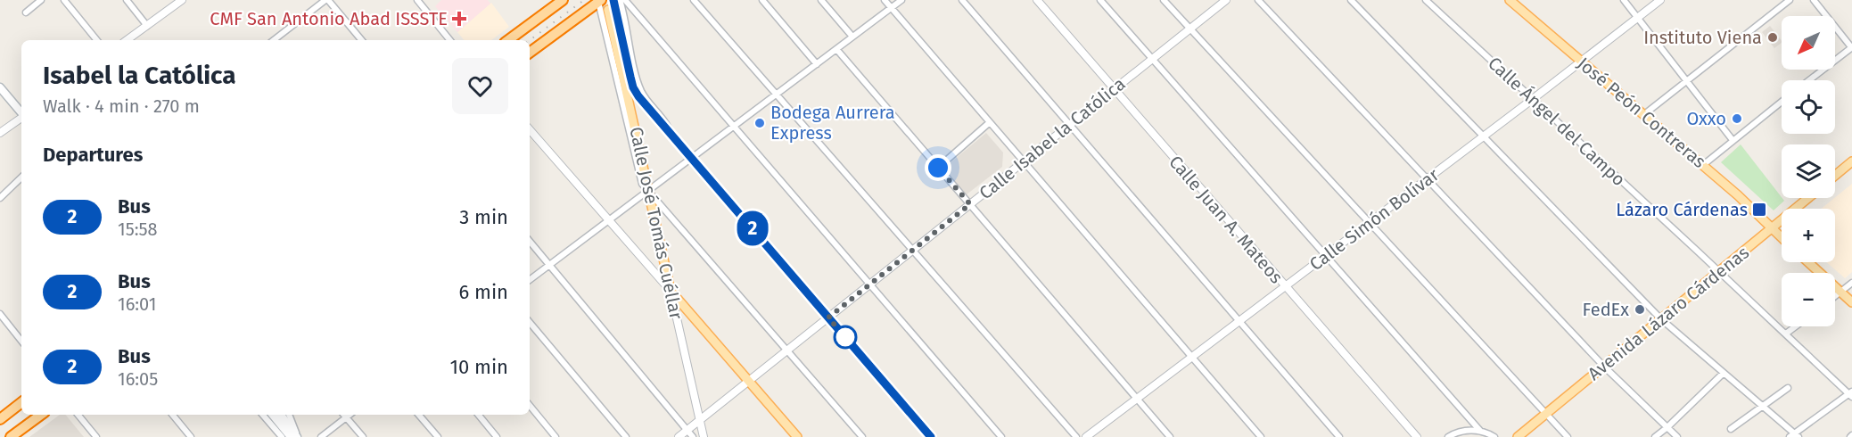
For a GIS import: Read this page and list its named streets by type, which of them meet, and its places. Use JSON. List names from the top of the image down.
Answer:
{
  "streets": {
    "main road": ["José Peón Contreras", "Calle José Tomás Cuéllar", "Avenida Lázaro Cárdenas"],
    "street": [
      "Calle Ángel del Campo",
      "Calle Isabel la Católica",
      "Calle Juan A. Mateos",
      "Calle Simón Bolívar"
    ]
  },
  "crossings": [
    ["José Peón Contreras", "Calle Simón Bolívar"],
    ["José Peón Contreras", "Avenida Lázaro Cárdenas"],
    ["Calle Ángel del Campo", "Calle Simón Bolívar"],
    ["Calle Ángel del Campo", "Avenida Lázaro Cárdenas"],
    ["Calle Isabel la Católica", "Calle Juan A. Mateos"],
    ["Calle Isabel la Católica", "Calle José Tomás Cuéllar"],
    ["Calle Juan A. Mateos", "Calle Simón Bolívar"]
  ],
  "places": {
    "health": ["CMF San Antonio Abad ISSSTE"],
    "other": [
      "Instituto Viena",
      "Oxxo",
      "Bodega Aurrera Express",
      "FedEx"
    ],
    "transit": ["Lázaro Cárdenas"]
  },
  "lines": ["bus line 2"],
  "north": "bottom left",
  "page": {
    "on_map": "2",
    "map_buttons": ["+", "−"],
    "heading": [
      ["Isabel la Católica", "Walk · 4 min · 270 m"],
      "Departures"
    ],
    "list": [
      {
        "mark": "2",
        "name": "Bus",
        "note": "15:58",
        "value": "3 min"
      },
      {
        "mark": "2",
        "name": "Bus",
        "note": "16:01",
        "value": "6 min"
      },
      {
        "mark": "2",
        "name": "Bus",
        "note": "16:05",
        "value": "10 min"
      }
    ]
  }
}
